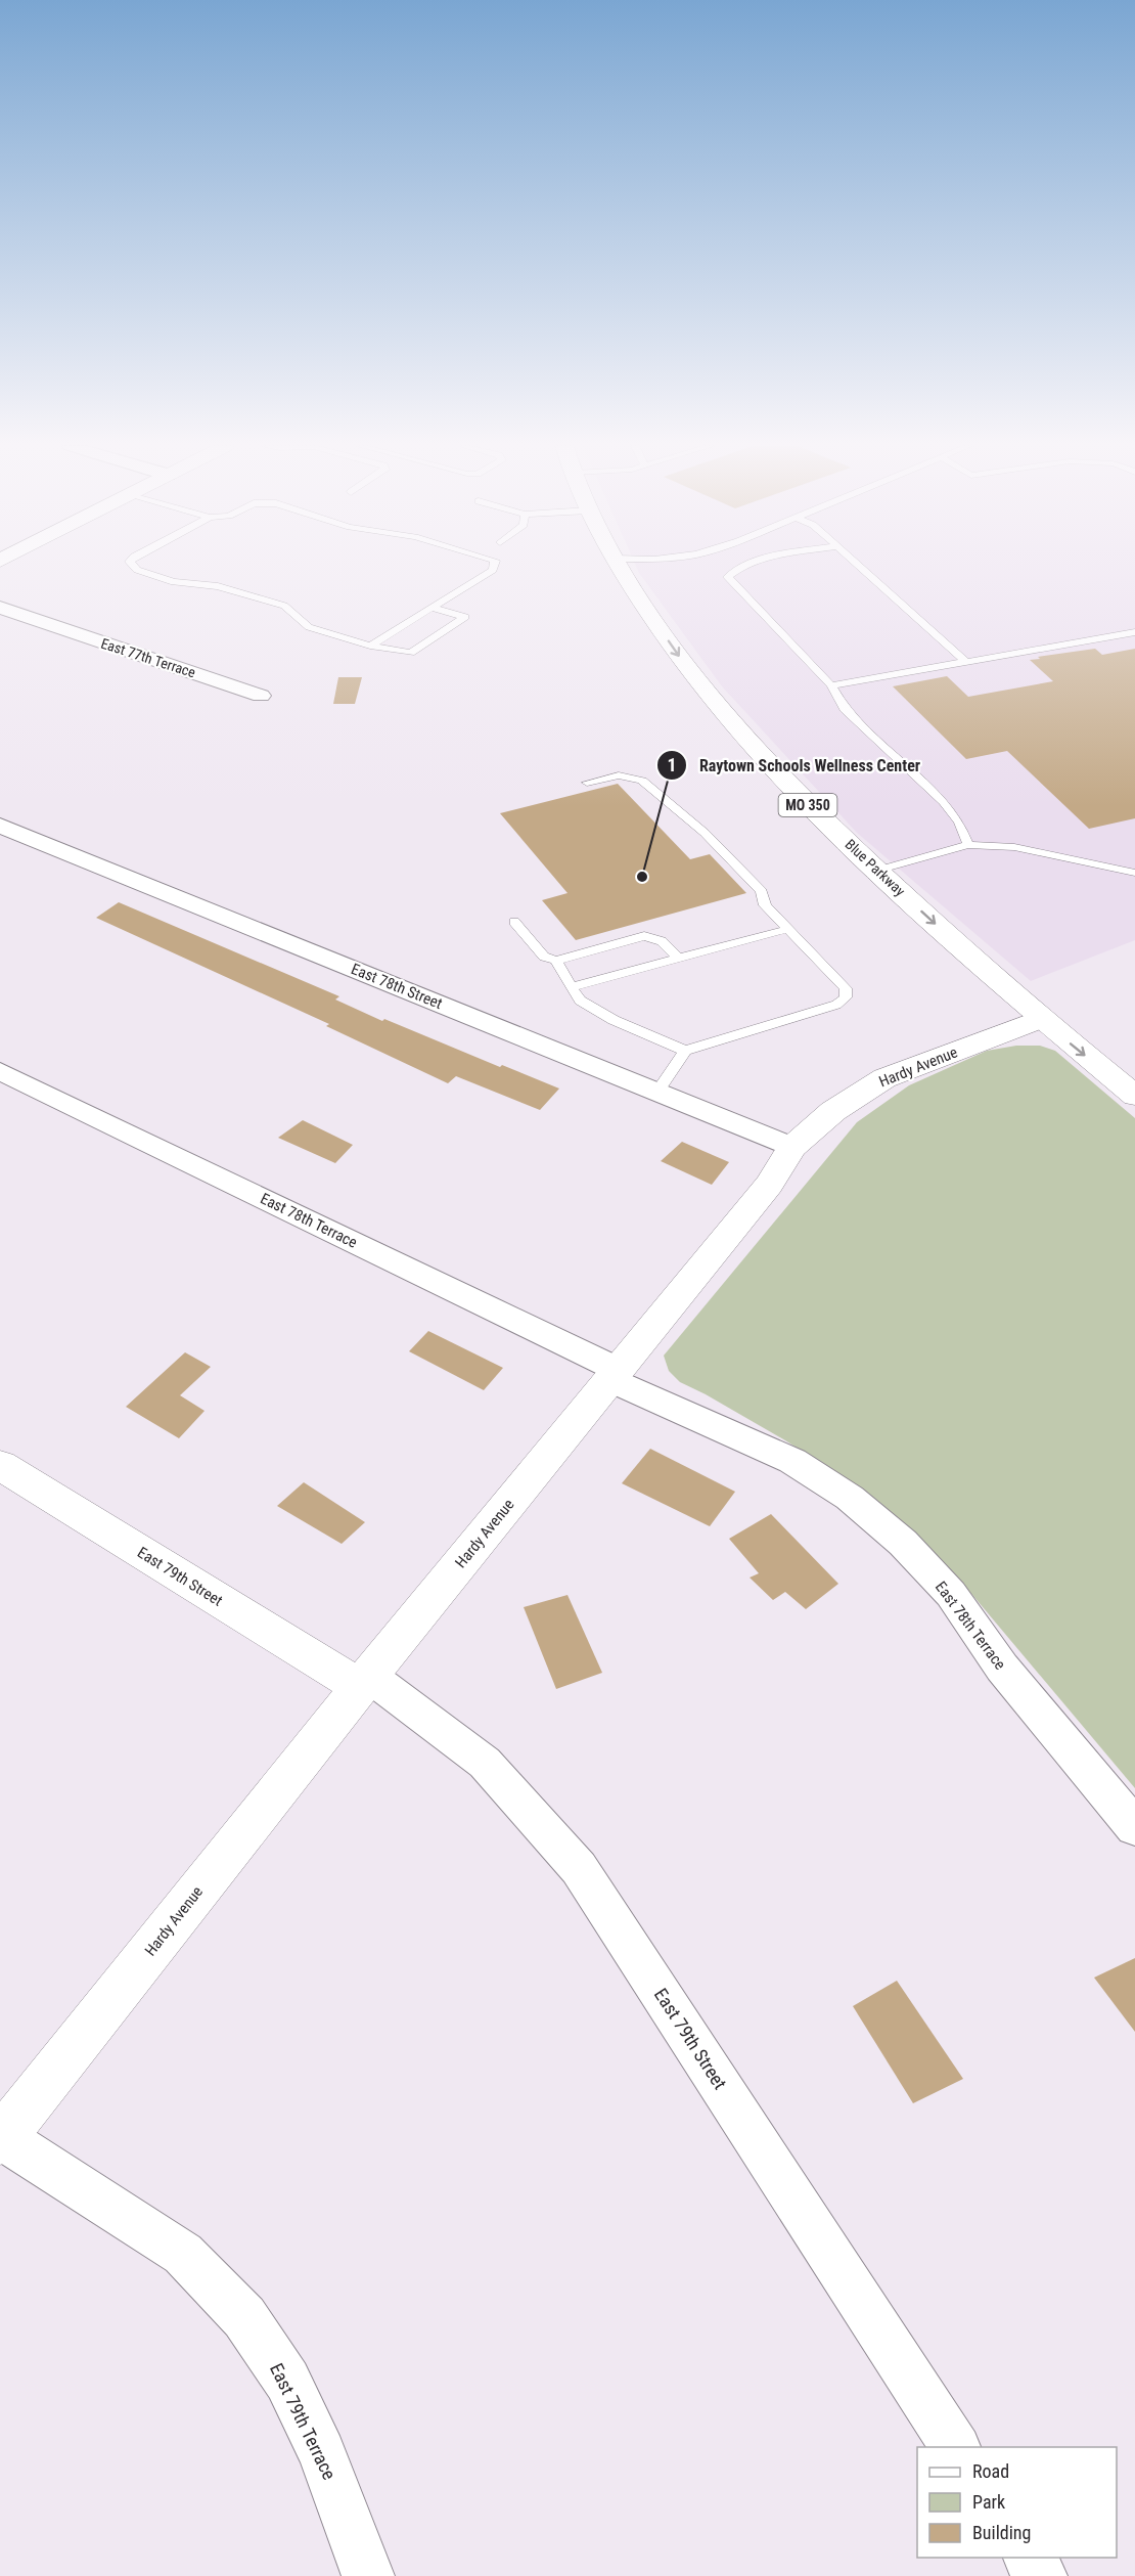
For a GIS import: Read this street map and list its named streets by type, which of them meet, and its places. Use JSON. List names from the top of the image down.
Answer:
{
  "streets": {
    "main road": [
      "MO 350",
      "Blue Parkway",
      "Hardy Avenue",
      "East 79th Street"
    ],
    "street": [
      "East 77th Terrace",
      "East 78th Street",
      "East 78th Terrace",
      "East 79th Terrace"
    ]
  },
  "crossings": [
    ["Blue Parkway", "Hardy Avenue"],
    ["East 78th Street", "Hardy Avenue"],
    ["Hardy Avenue", "East 78th Terrace"],
    ["Hardy Avenue", "East 79th Street"],
    ["Hardy Avenue", "East 79th Terrace"]
  ],
  "one_way": ["Blue Parkway"],
  "places": ["Raytown Schools Wellness Center"],
  "legend": ["Road", "Park", "Building"]
}
